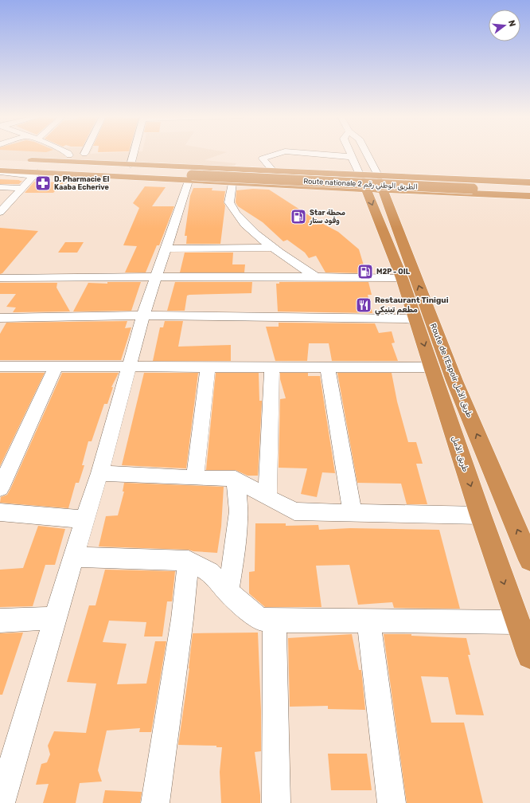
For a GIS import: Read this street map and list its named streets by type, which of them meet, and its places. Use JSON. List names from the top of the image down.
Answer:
{
  "streets": {
    "highway": ["Route nationale الطريق الوطني رقم 2", "Route de l’Espoir طريق الأمل", "طريق الأمل"]
  },
  "one_way": ["طريق الأمل"],
  "places": {
    "pharmacy": ["D. Pharmacie El Kaaba Echerive"],
    "fuel station": ["Star محطة وقود ستار", "M2P - OIL"],
    "restaurant": ["Restaurant Tinigui مطعم تينيكي"]
  },
  "north": "right"
}
